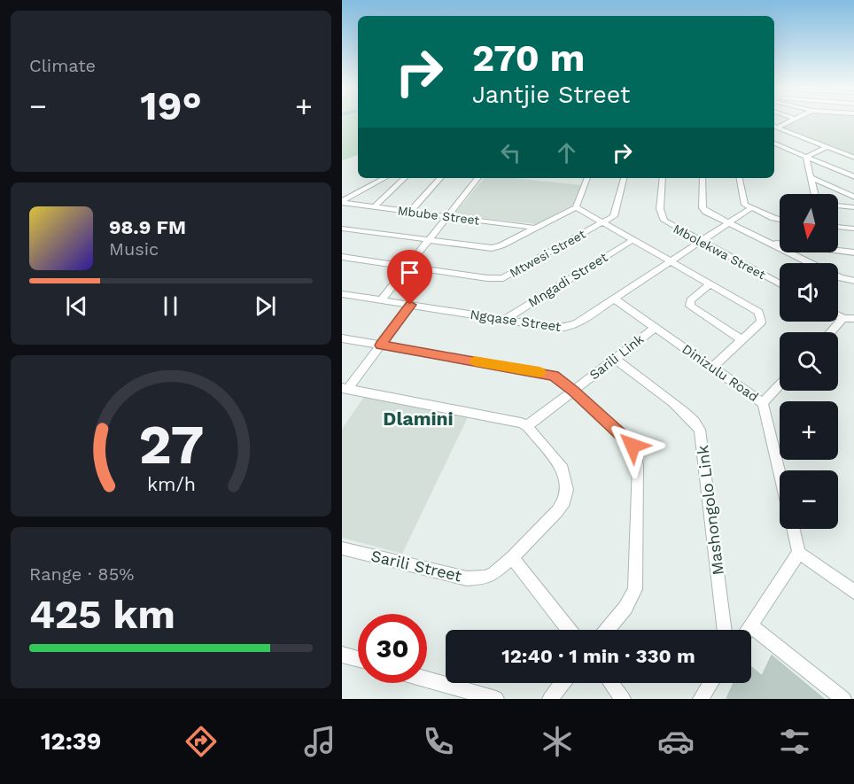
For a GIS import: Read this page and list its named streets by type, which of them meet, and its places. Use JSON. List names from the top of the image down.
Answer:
{
  "streets": {
    "street": [
      "Mbube Street",
      "Mbolekwa Street",
      "Mtwesi Street",
      "Mngadi Street",
      "Ngqase Street",
      "Sarili Link",
      "Dinizulu Road",
      "Mashongolo Link",
      "Sarili Street"
    ]
  },
  "crossings": [
    ["Mbolekwa Street", "Ngqase Street"],
    ["Mngadi Street", "Ngqase Street"],
    ["Ngqase Street", "Dinizulu Road"],
    ["Sarili Link", "Dinizulu Road"],
    ["Sarili Link", "Mashongolo Link"],
    ["Sarili Link", "Sarili Street"]
  ],
  "districts": ["Dlamini"],
  "north": "bottom",
  "page": {
    "tile": [
      "Climate",
      ["Range · 85%", "425 km"]
    ],
    "turn": ["270 m", "Jantjie Street"],
    "heat": ["−", "19°", "+"],
    "map_buttons": ["+", "−"],
    "song": ["98.9 FM", "Music"],
    "limit": "30",
    "trip": "12:40 · 1 min · 330 m",
    "tabs": "12:39",
    "gauge": ["27", "km/h"]
  }
}
